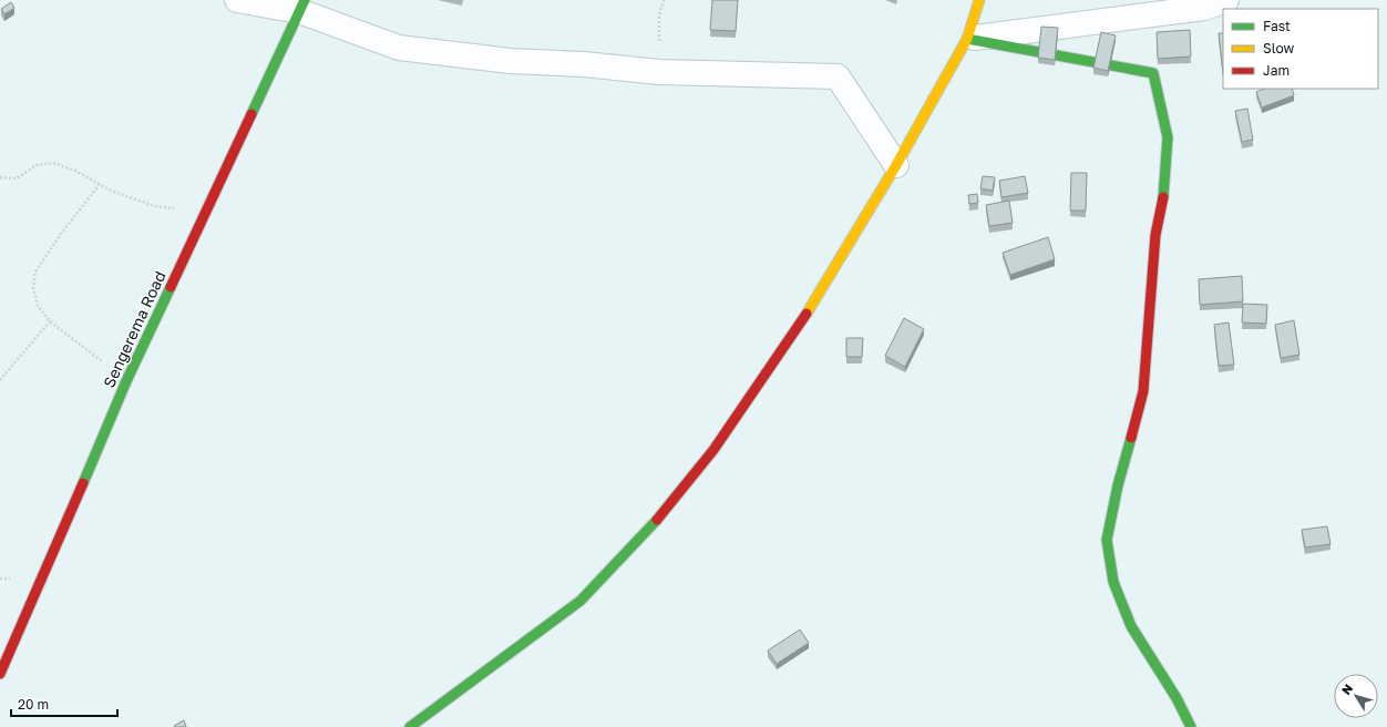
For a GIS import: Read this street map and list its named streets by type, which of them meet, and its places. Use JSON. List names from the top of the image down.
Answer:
{
  "streets": {
    "street": ["Sengerema Road"]
  },
  "legend": ["Fast", "Slow", "Jam"],
  "scale_bar": "20 m",
  "north": "top left"
}
